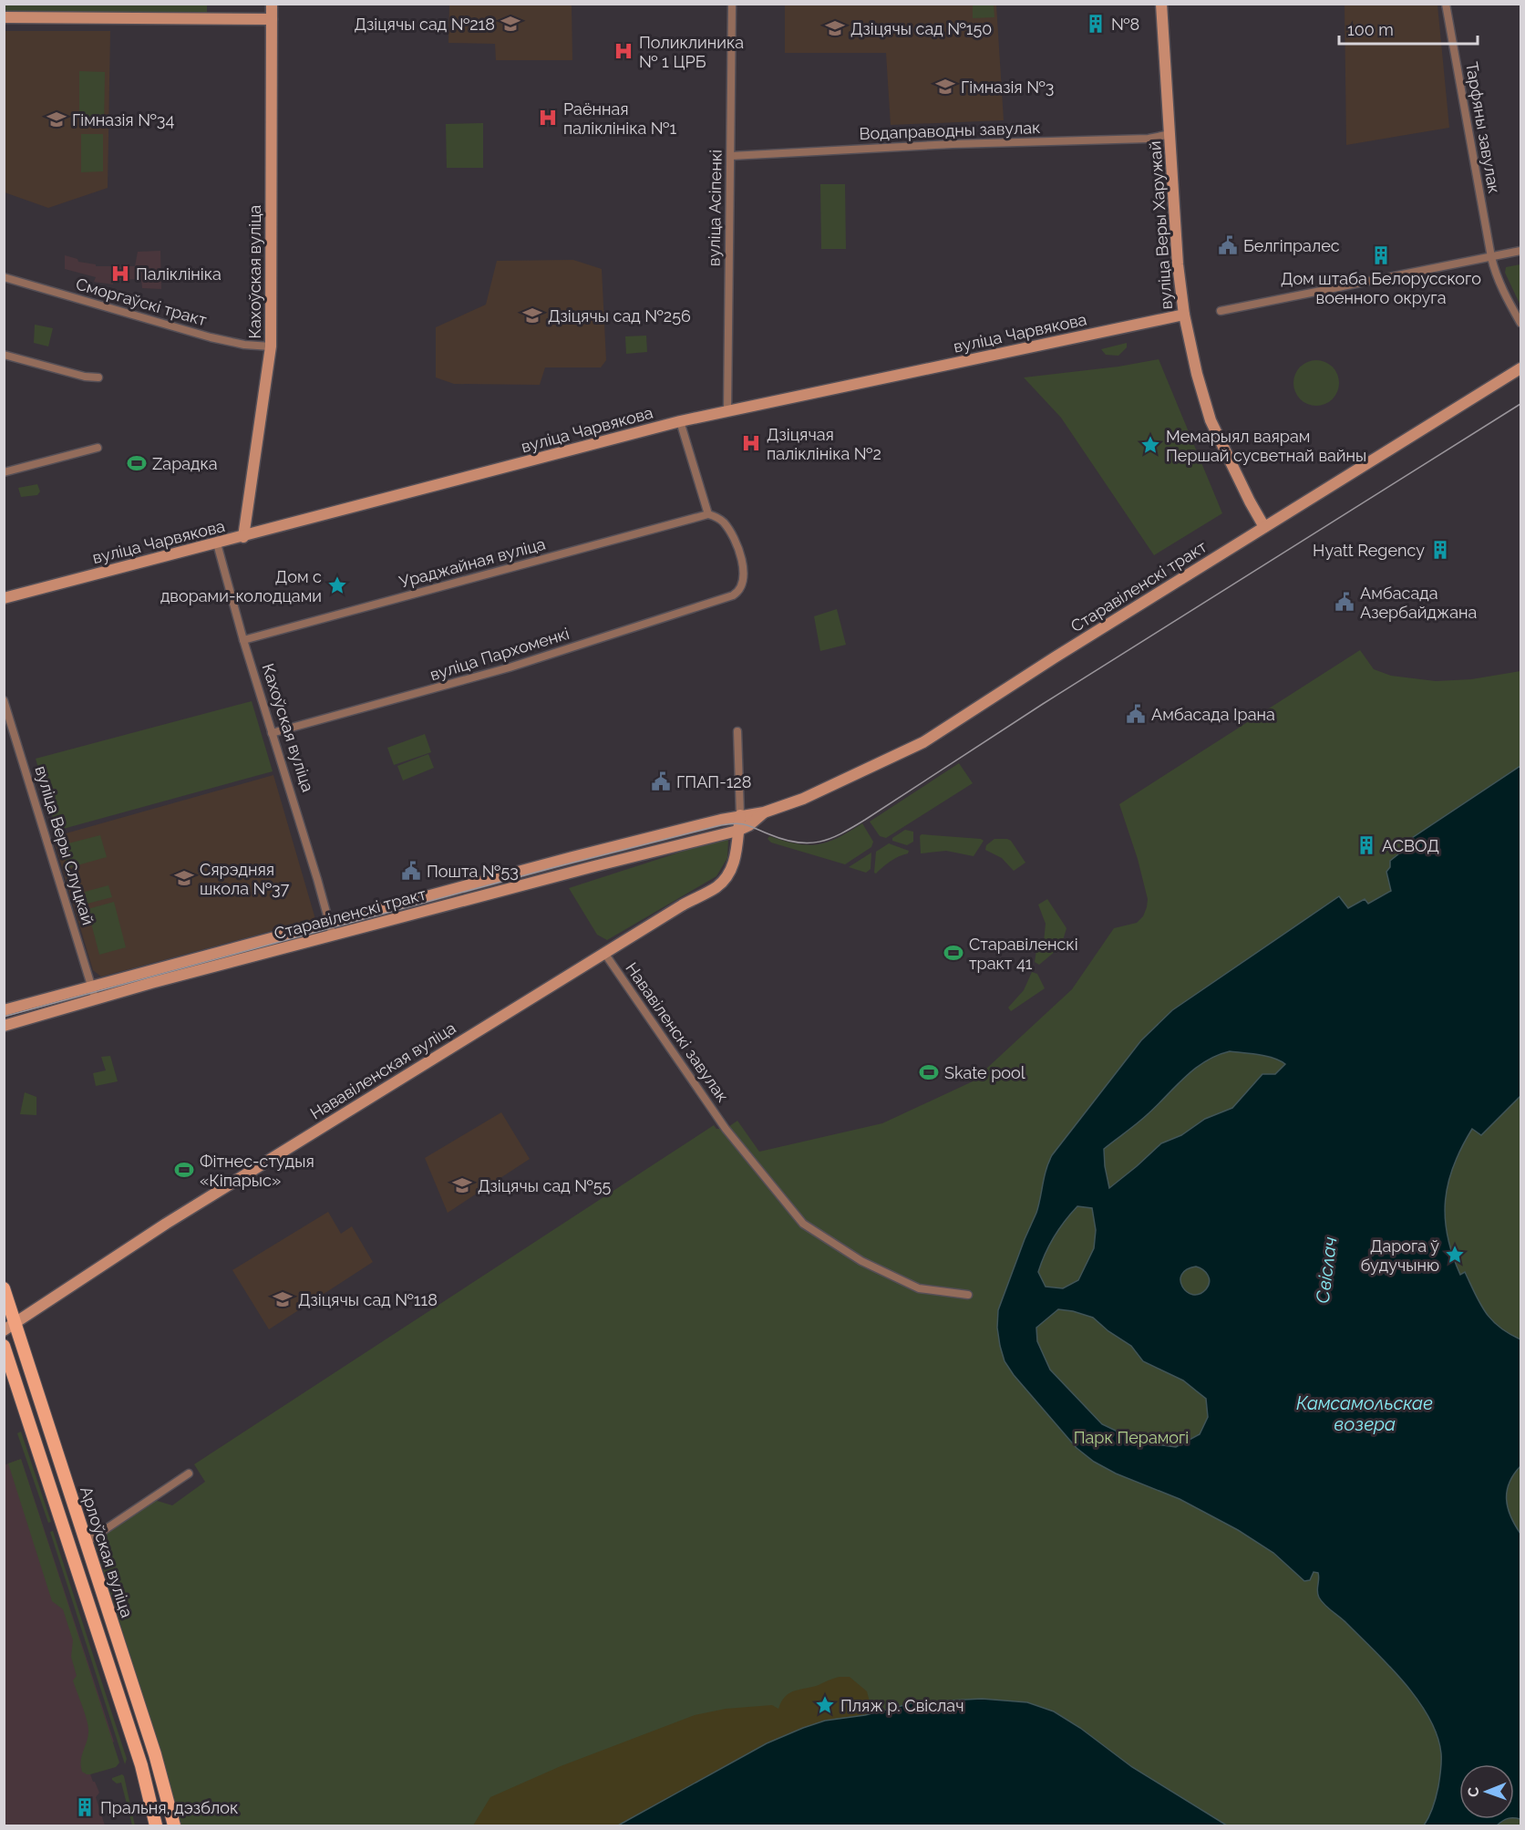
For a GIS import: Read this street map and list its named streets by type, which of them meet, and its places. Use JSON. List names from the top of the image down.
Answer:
{
  "streets": {
    "main road": [
      "вуліца Веры Харужай",
      "Кахоўская вуліца",
      "вуліца Чарвякова",
      "Старавіленскі тракт",
      "Нававіленская вуліца",
      "Арлоўская вуліца"
    ],
    "street": [
      "Тарфяны завулак",
      "Водаправодны завулак",
      "вуліца Асіпенкі",
      "Сморгаўскі тракт",
      "Ураджайная вуліца",
      "вуліца Пархоменкі",
      "вуліца Веры Слуцкай",
      "Нававіленскі завулак"
    ]
  },
  "crossings": [
    ["Водаправодны завулак", "вуліца Асіпенкі"],
    ["Водаправодны завулак", "вуліца Веры Харужай"],
    ["вуліца Асіпенкі", "вуліца Чарвякова"],
    ["вуліца Веры Харужай", "вуліца Чарвякова"],
    ["вуліца Веры Харужай", "Старавіленскі тракт"],
    ["Кахоўская вуліца", "Сморгаўскі тракт"],
    ["Кахоўская вуліца", "вуліца Чарвякова"],
    ["Кахоўская вуліца", "Ураджайная вуліца"],
    ["Кахоўская вуліца", "Старавіленскі тракт"],
    ["Кахоўская вуліца", "вуліца Пархоменкі"],
    ["Ураджайная вуліца", "вуліца Пархоменкі"],
    ["Старавіленскі тракт", "вуліца Веры Слуцкай"],
    ["Старавіленскі тракт", "Нававіленская вуліца"],
    ["Нававіленскі завулак", "Нававіленская вуліца"],
    ["Нававіленская вуліца", "Арлоўская вуліца"]
  ],
  "water": ["Свіслач", "Камсамольскае возера"],
  "parks": ["Парк Перамогі"],
  "places": {
    "school or university": [
      "Дзіцячы сад №218",
      "Дзіцячы сад №150",
      "Гімназія №3",
      "Гімназія №34",
      "Дзіцячы сад №256",
      "Сярэдняя школа №37",
      "Дзіцячы сад №55",
      "Дзіцячы сад №118"
    ],
    "building": [
      "№8",
      "Дом штаба Белорусского военного округа",
      "Hyatt Regency",
      "АСВОД",
      "Пральня, дэзблок"
    ],
    "hospital": [
      "Поликлиника № 1 ЦРБ",
      "Раённая паліклініка №1",
      "Паліклініка",
      "Дзіцячая паліклініка №2"
    ],
    "public building": [
      "Белгіпралес",
      "Амбасада Азербайджана",
      "Амбасада Ірана",
      "ГПАП-128",
      "Пошта №53"
    ],
    "place": [
      "Мемарыял ваярам Першай сусветнай вайны",
      "Дом с дворами-колодцами",
      "Дарога ў будучыню",
      "Пляж р. Свіслач"
    ],
    "sports": [
      "Zарадка",
      "Старавіленскі тракт 41",
      "Skate pool",
      "Фітнес-студыя «Кіпарыс»"
    ]
  },
  "scale_bar": "100 m",
  "north": "left"
}
